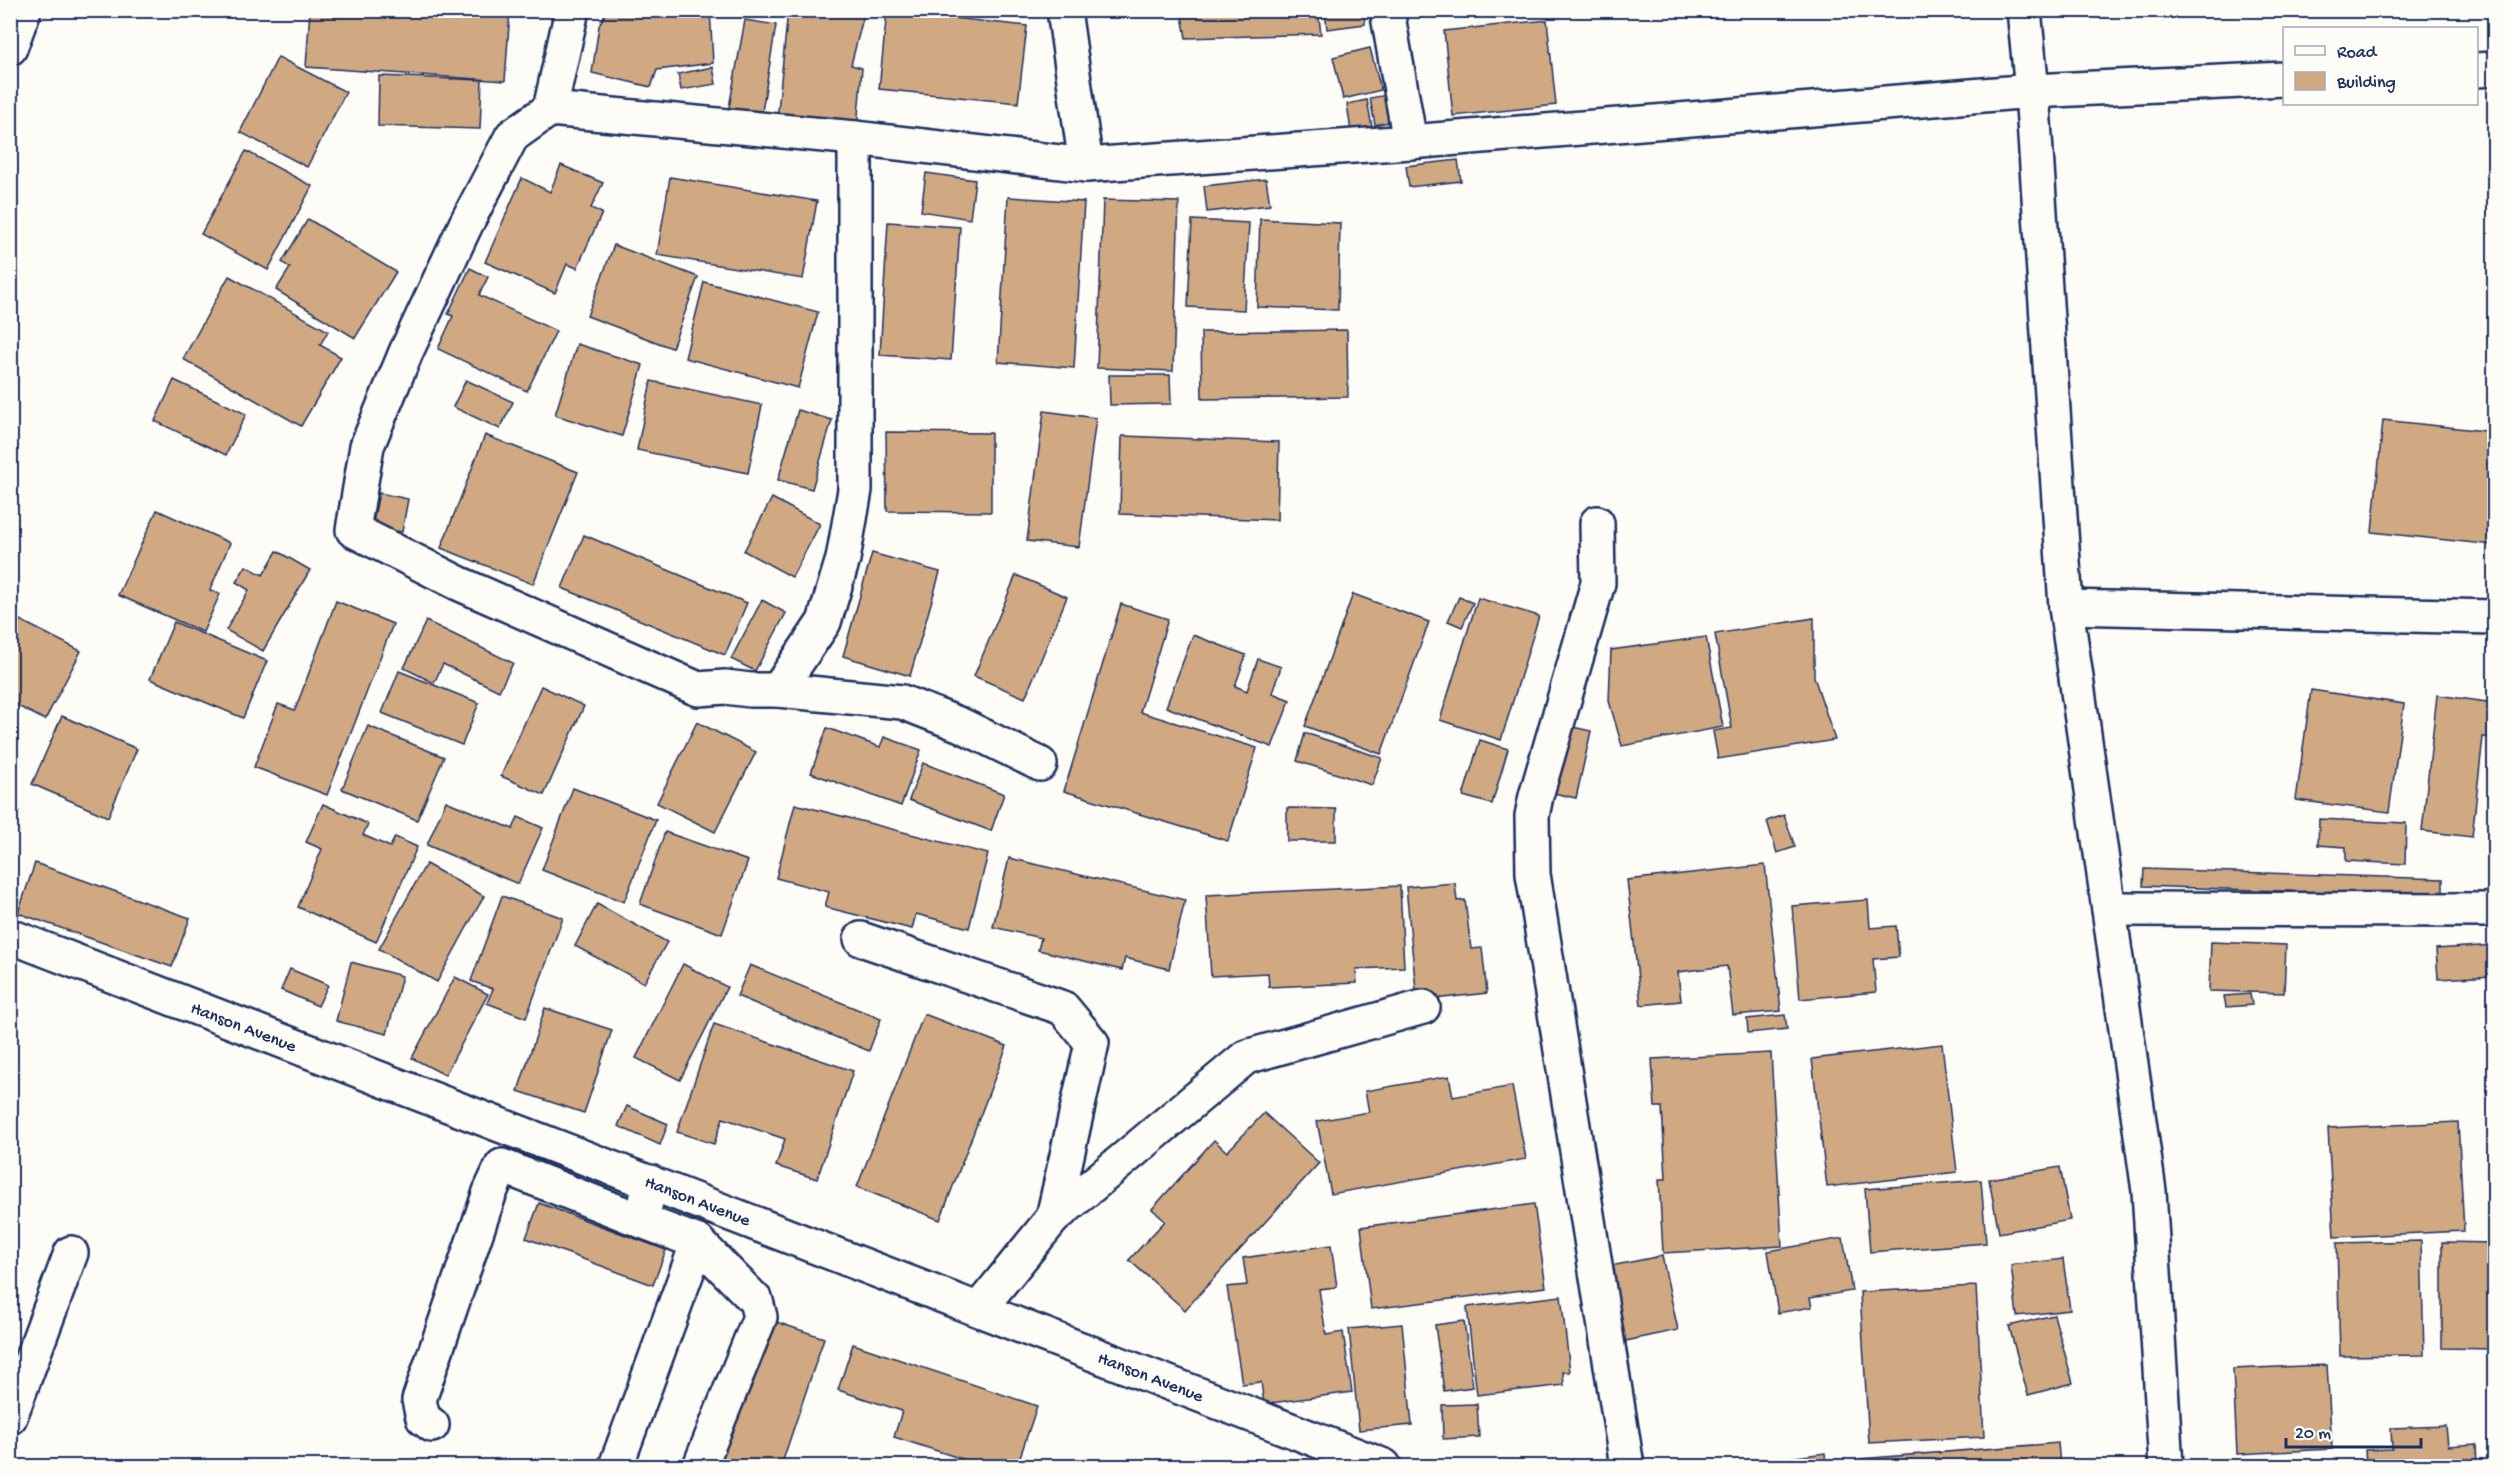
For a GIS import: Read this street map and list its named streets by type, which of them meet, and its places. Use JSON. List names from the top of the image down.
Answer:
{
  "streets": {
    "street": ["Hanson Avenue"]
  },
  "legend": ["Road", "Building"],
  "scale_bar": "20 m"
}
